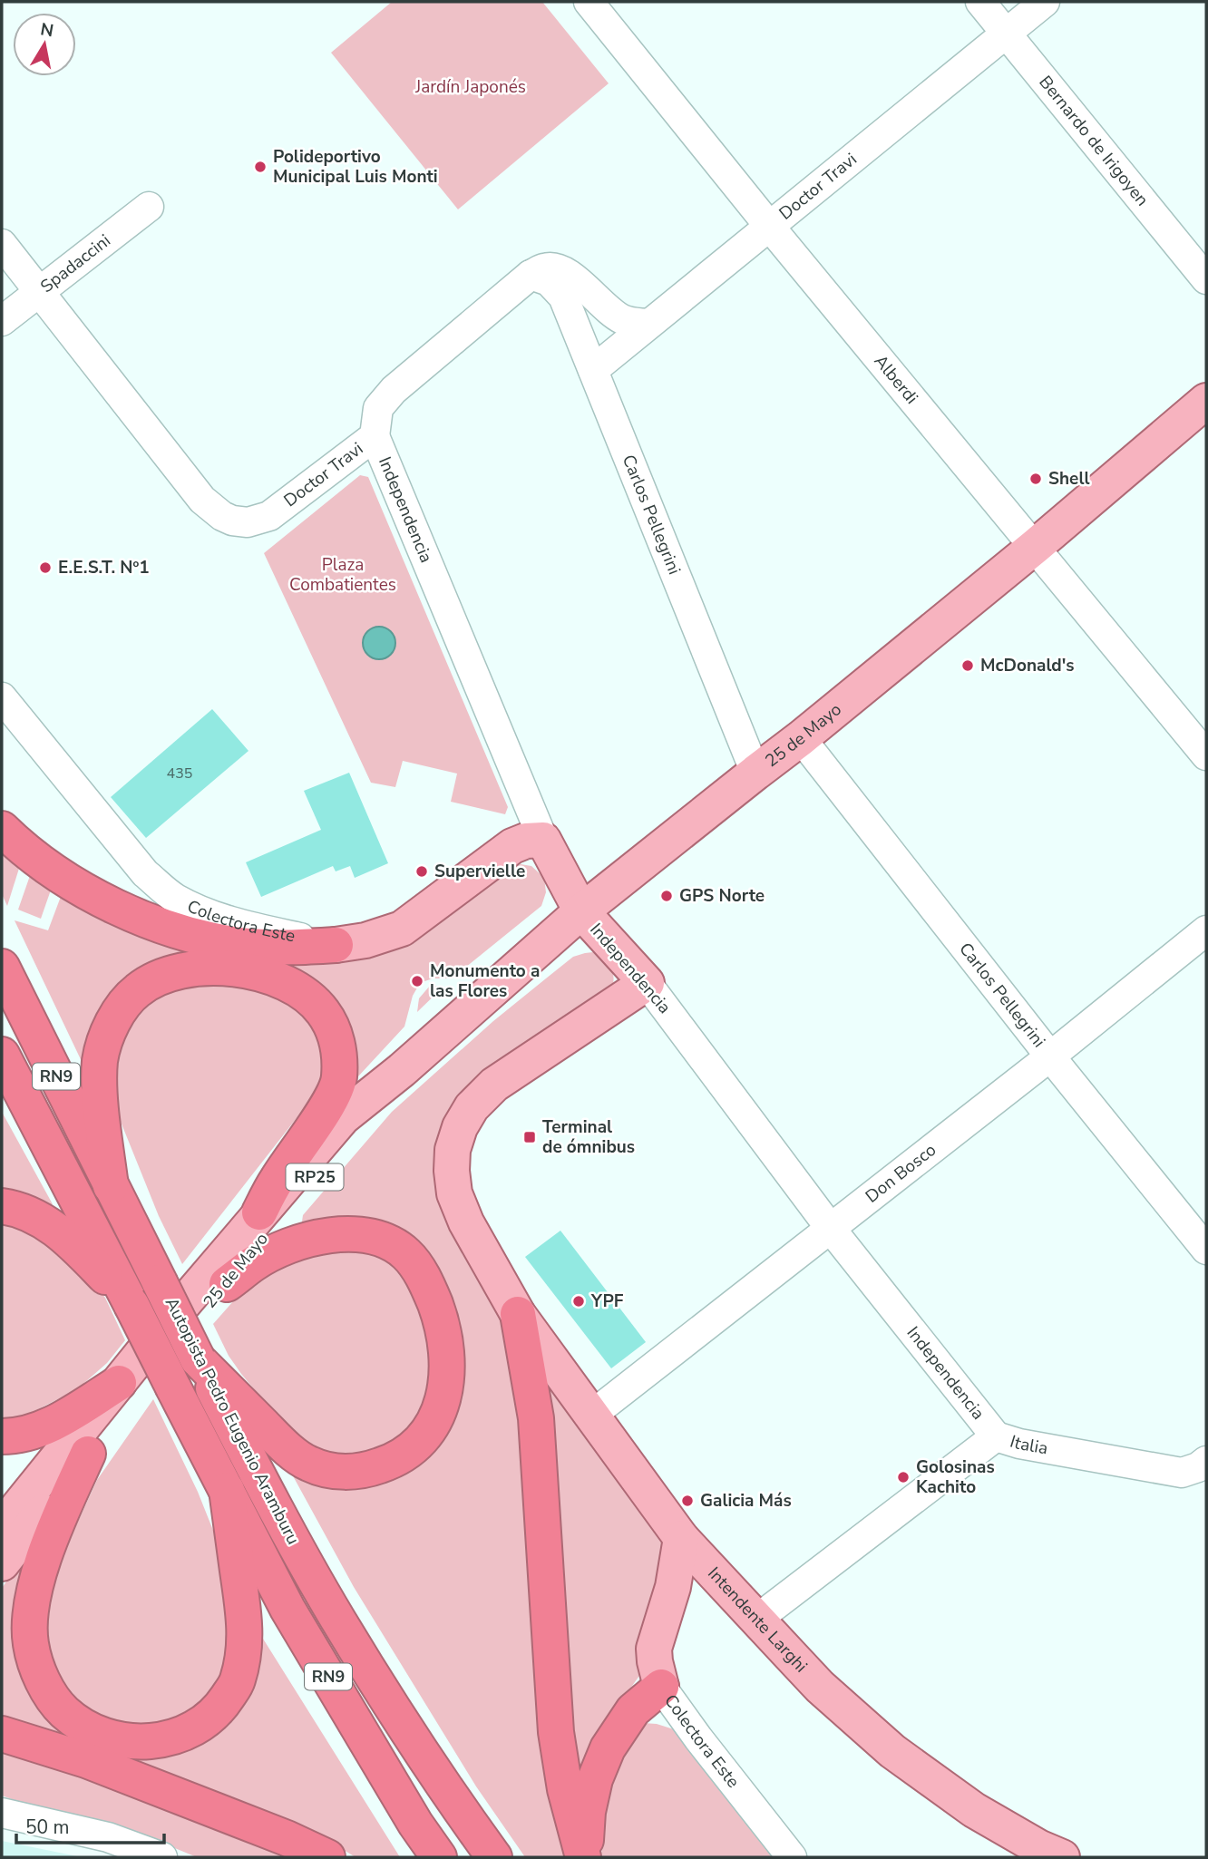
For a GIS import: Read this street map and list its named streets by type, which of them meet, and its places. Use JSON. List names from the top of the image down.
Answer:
{
  "streets": {
    "highway": ["RN9", "Autopista Pedro Eugenio Aramburu"],
    "main road": [
      "Independencia",
      "25 de Mayo",
      "Colectora Este",
      "RP25",
      "Intendente Larghi"
    ],
    "street": [
      "Bernardo de Irigoyen",
      "Doctor Travi",
      "Spadaccini",
      "Alberdi",
      "Carlos Pellegrini",
      "Don Bosco",
      "Italia"
    ]
  },
  "crossings": [
    ["Bernardo de Irigoyen", "Doctor Travi"],
    ["Doctor Travi", "Spadaccini"],
    ["Doctor Travi", "Alberdi"],
    ["Doctor Travi", "Independencia"],
    ["Doctor Travi", "Carlos Pellegrini"],
    ["Alberdi", "25 de Mayo"],
    ["Independencia", "25 de Mayo"],
    ["Independencia", "Colectora Este"],
    ["Independencia", "Don Bosco"],
    ["Independencia", "Italia"],
    ["Carlos Pellegrini", "25 de Mayo"],
    ["Carlos Pellegrini", "Don Bosco"],
    ["Colectora Este", "Intendente Larghi"],
    ["Don Bosco", "Intendente Larghi"],
    ["Italia", "Intendente Larghi"]
  ],
  "parks": ["Jardín Japonés", "Plaza Combatientes"],
  "places": {
    "other": [
      "Polideportivo Municipal Luis Monti",
      "Shell",
      "E.E.S.T. Nº1",
      "McDonald's",
      "Supervielle",
      "GPS Norte",
      "Monumento a las Flores",
      "YPF",
      "Golosinas Kachito",
      "Galicia Más"
    ],
    "transit": ["Terminal de ómnibus"]
  },
  "house_numbers": ["435"],
  "scale_bar": "50 m",
  "north": "top"
}
